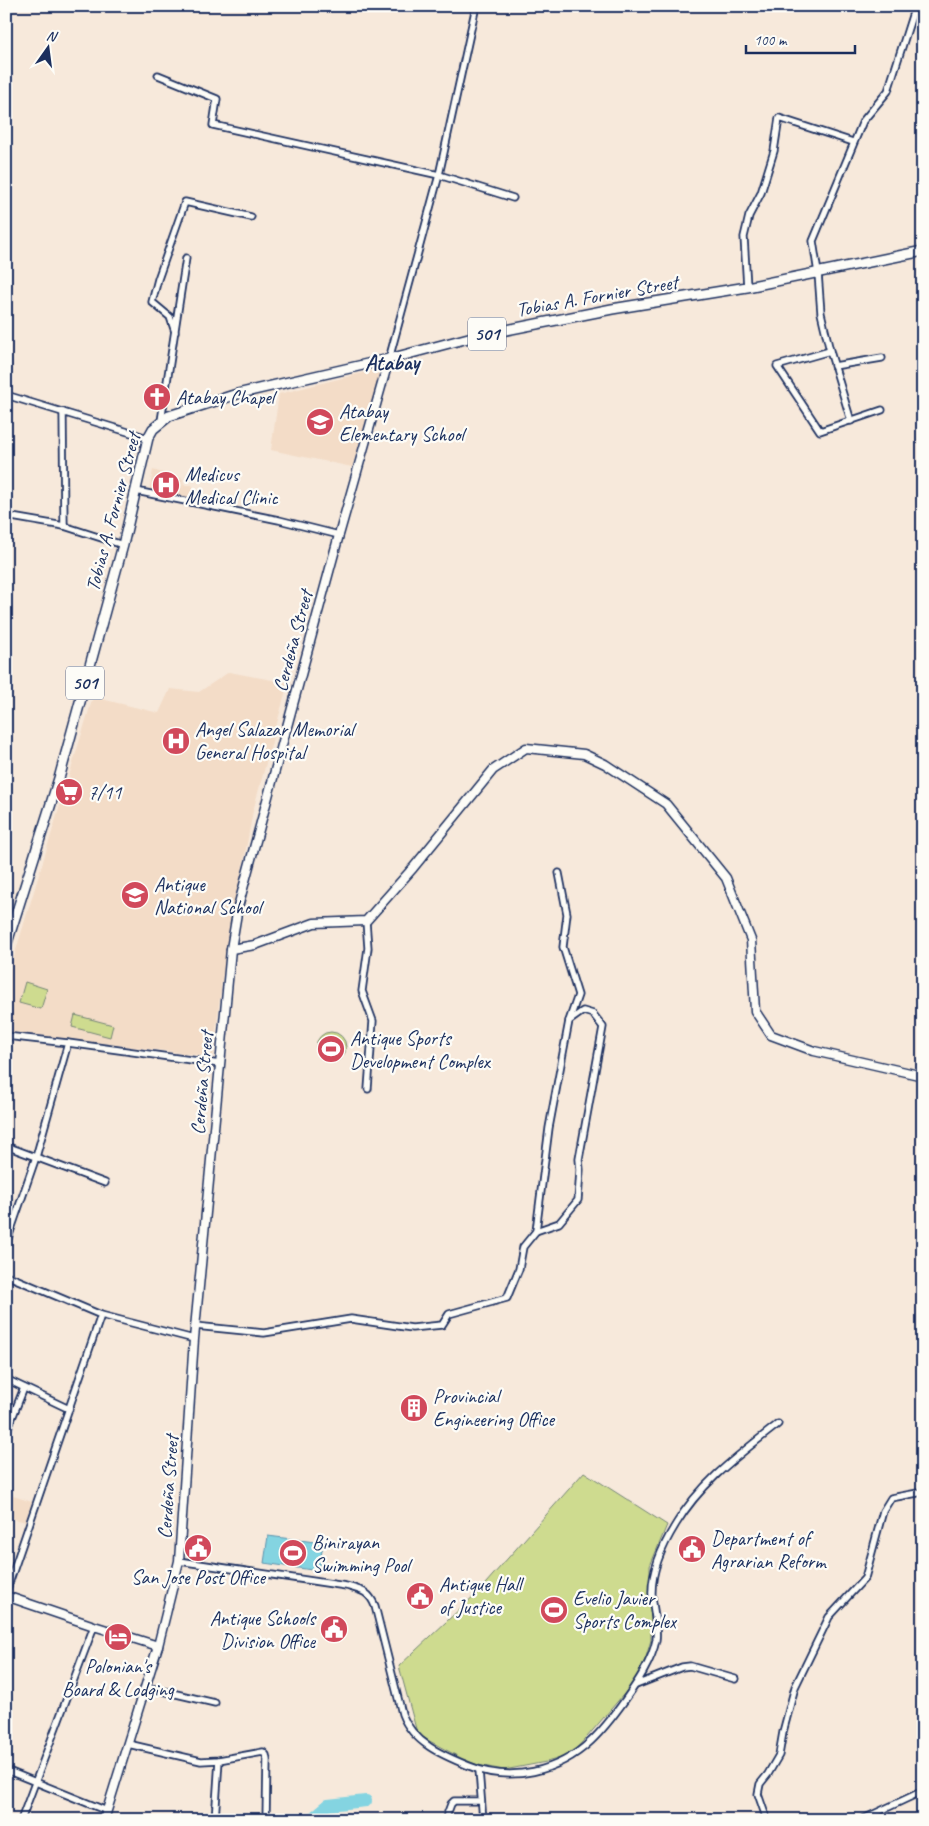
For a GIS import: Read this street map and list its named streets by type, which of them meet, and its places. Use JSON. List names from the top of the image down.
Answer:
{
  "streets": {
    "main road": ["Tobias A. Fornier Street", "501", "Cerdeña Street"]
  },
  "crossings": [
    ["Tobias A. Fornier Street", "501"],
    ["Tobias A. Fornier Street", "Cerdeña Street"]
  ],
  "districts": ["Atabay"],
  "places": {
    "church": ["Atabay Chapel"],
    "school or university": ["Atabay Elementary School", "Antique National School"],
    "hospital": ["Medicus Medical Clinic", "Angel Salazar Memorial General Hospital"],
    "supermarket": ["7/11"],
    "sports": ["Antique Sports Development Complex", "Binirayan Swimming Pool", "Evelio Javier Sports Complex"],
    "building": ["Provincial Engineering Office"],
    "public building": [
      "San Jose Post Office",
      "Department of Agrarian Reform",
      "Antique Hall of Justice",
      "Antique Schools Division Office"
    ],
    "hotel": ["Polonian's Board & Lodging"]
  },
  "scale_bar": "100 m",
  "north": "top"
}
